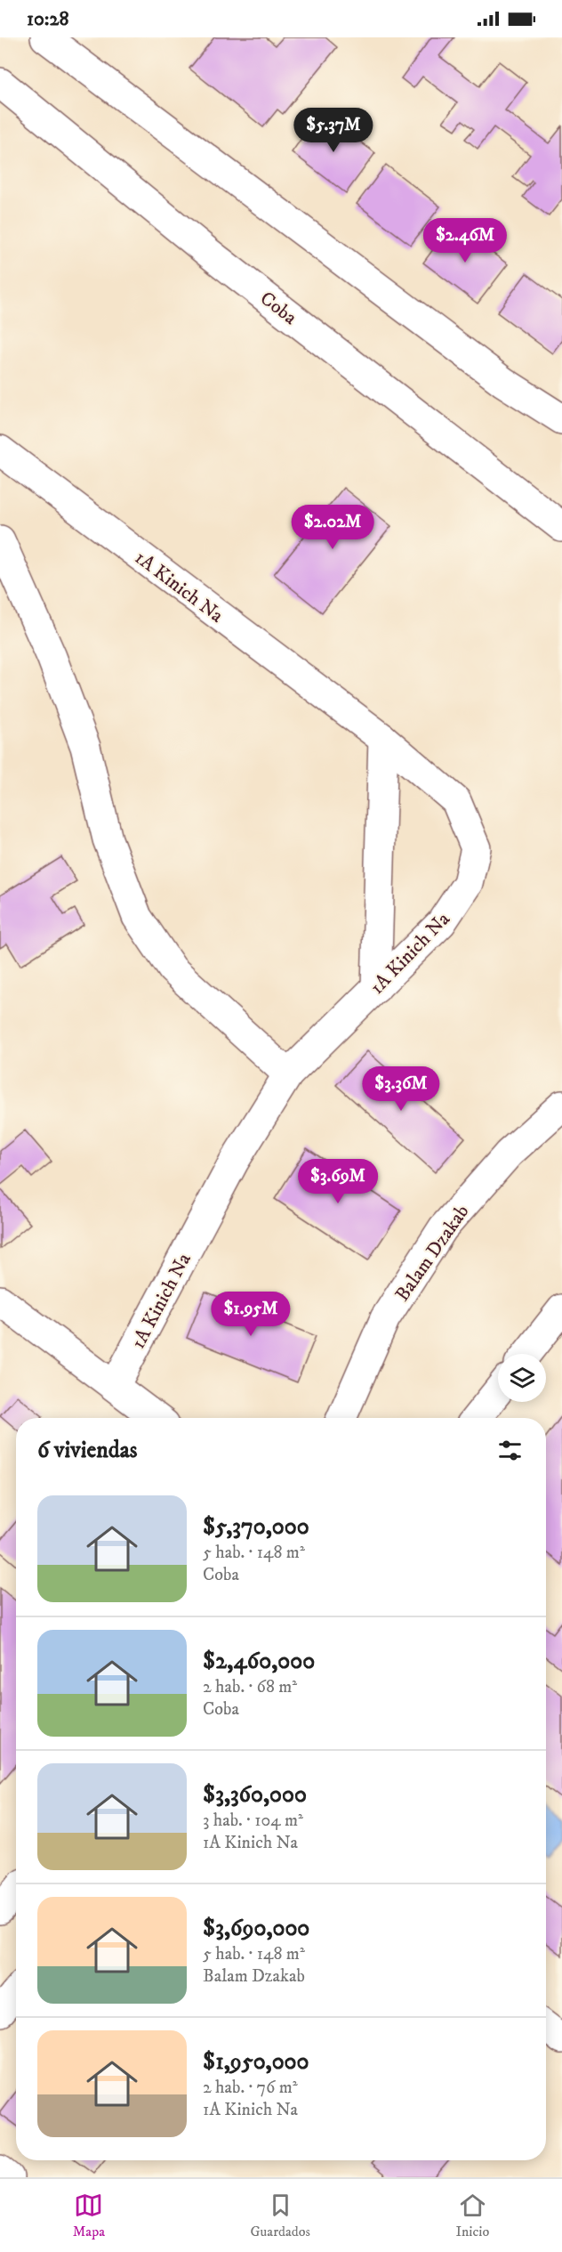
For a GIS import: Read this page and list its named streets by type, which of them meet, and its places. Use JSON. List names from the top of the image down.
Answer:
{
  "streets": {
    "street": ["Coba", "1A Kinich Na", "Balam Dzakab"]
  },
  "page": {
    "status": "10:28",
    "price": [
      "$5.37M",
      "$2.46M",
      "$2.02M",
      "$3.36M",
      "$3.69M",
      "$1.95M"
    ],
    "heading": "6 viviendas",
    "list": [
      {
        "name": "$5,370,000",
        "note": "5 hab. · 148 m² · Coba"
      },
      {
        "name": "$2,460,000",
        "note": "2 hab. · 68 m² · Coba"
      },
      {
        "name": "$3,360,000",
        "note": "3 hab. · 104 m² · 1A Kinich Na"
      },
      {
        "name": "$3,690,000",
        "note": "5 hab. · 148 m² · Balam Dzakab"
      },
      {
        "name": "$1,950,000",
        "note": "2 hab. · 76 m² · 1A Kinich Na"
      }
    ],
    "tabs": ["Mapa", "Guardados", "Inicio"]
  }
}
